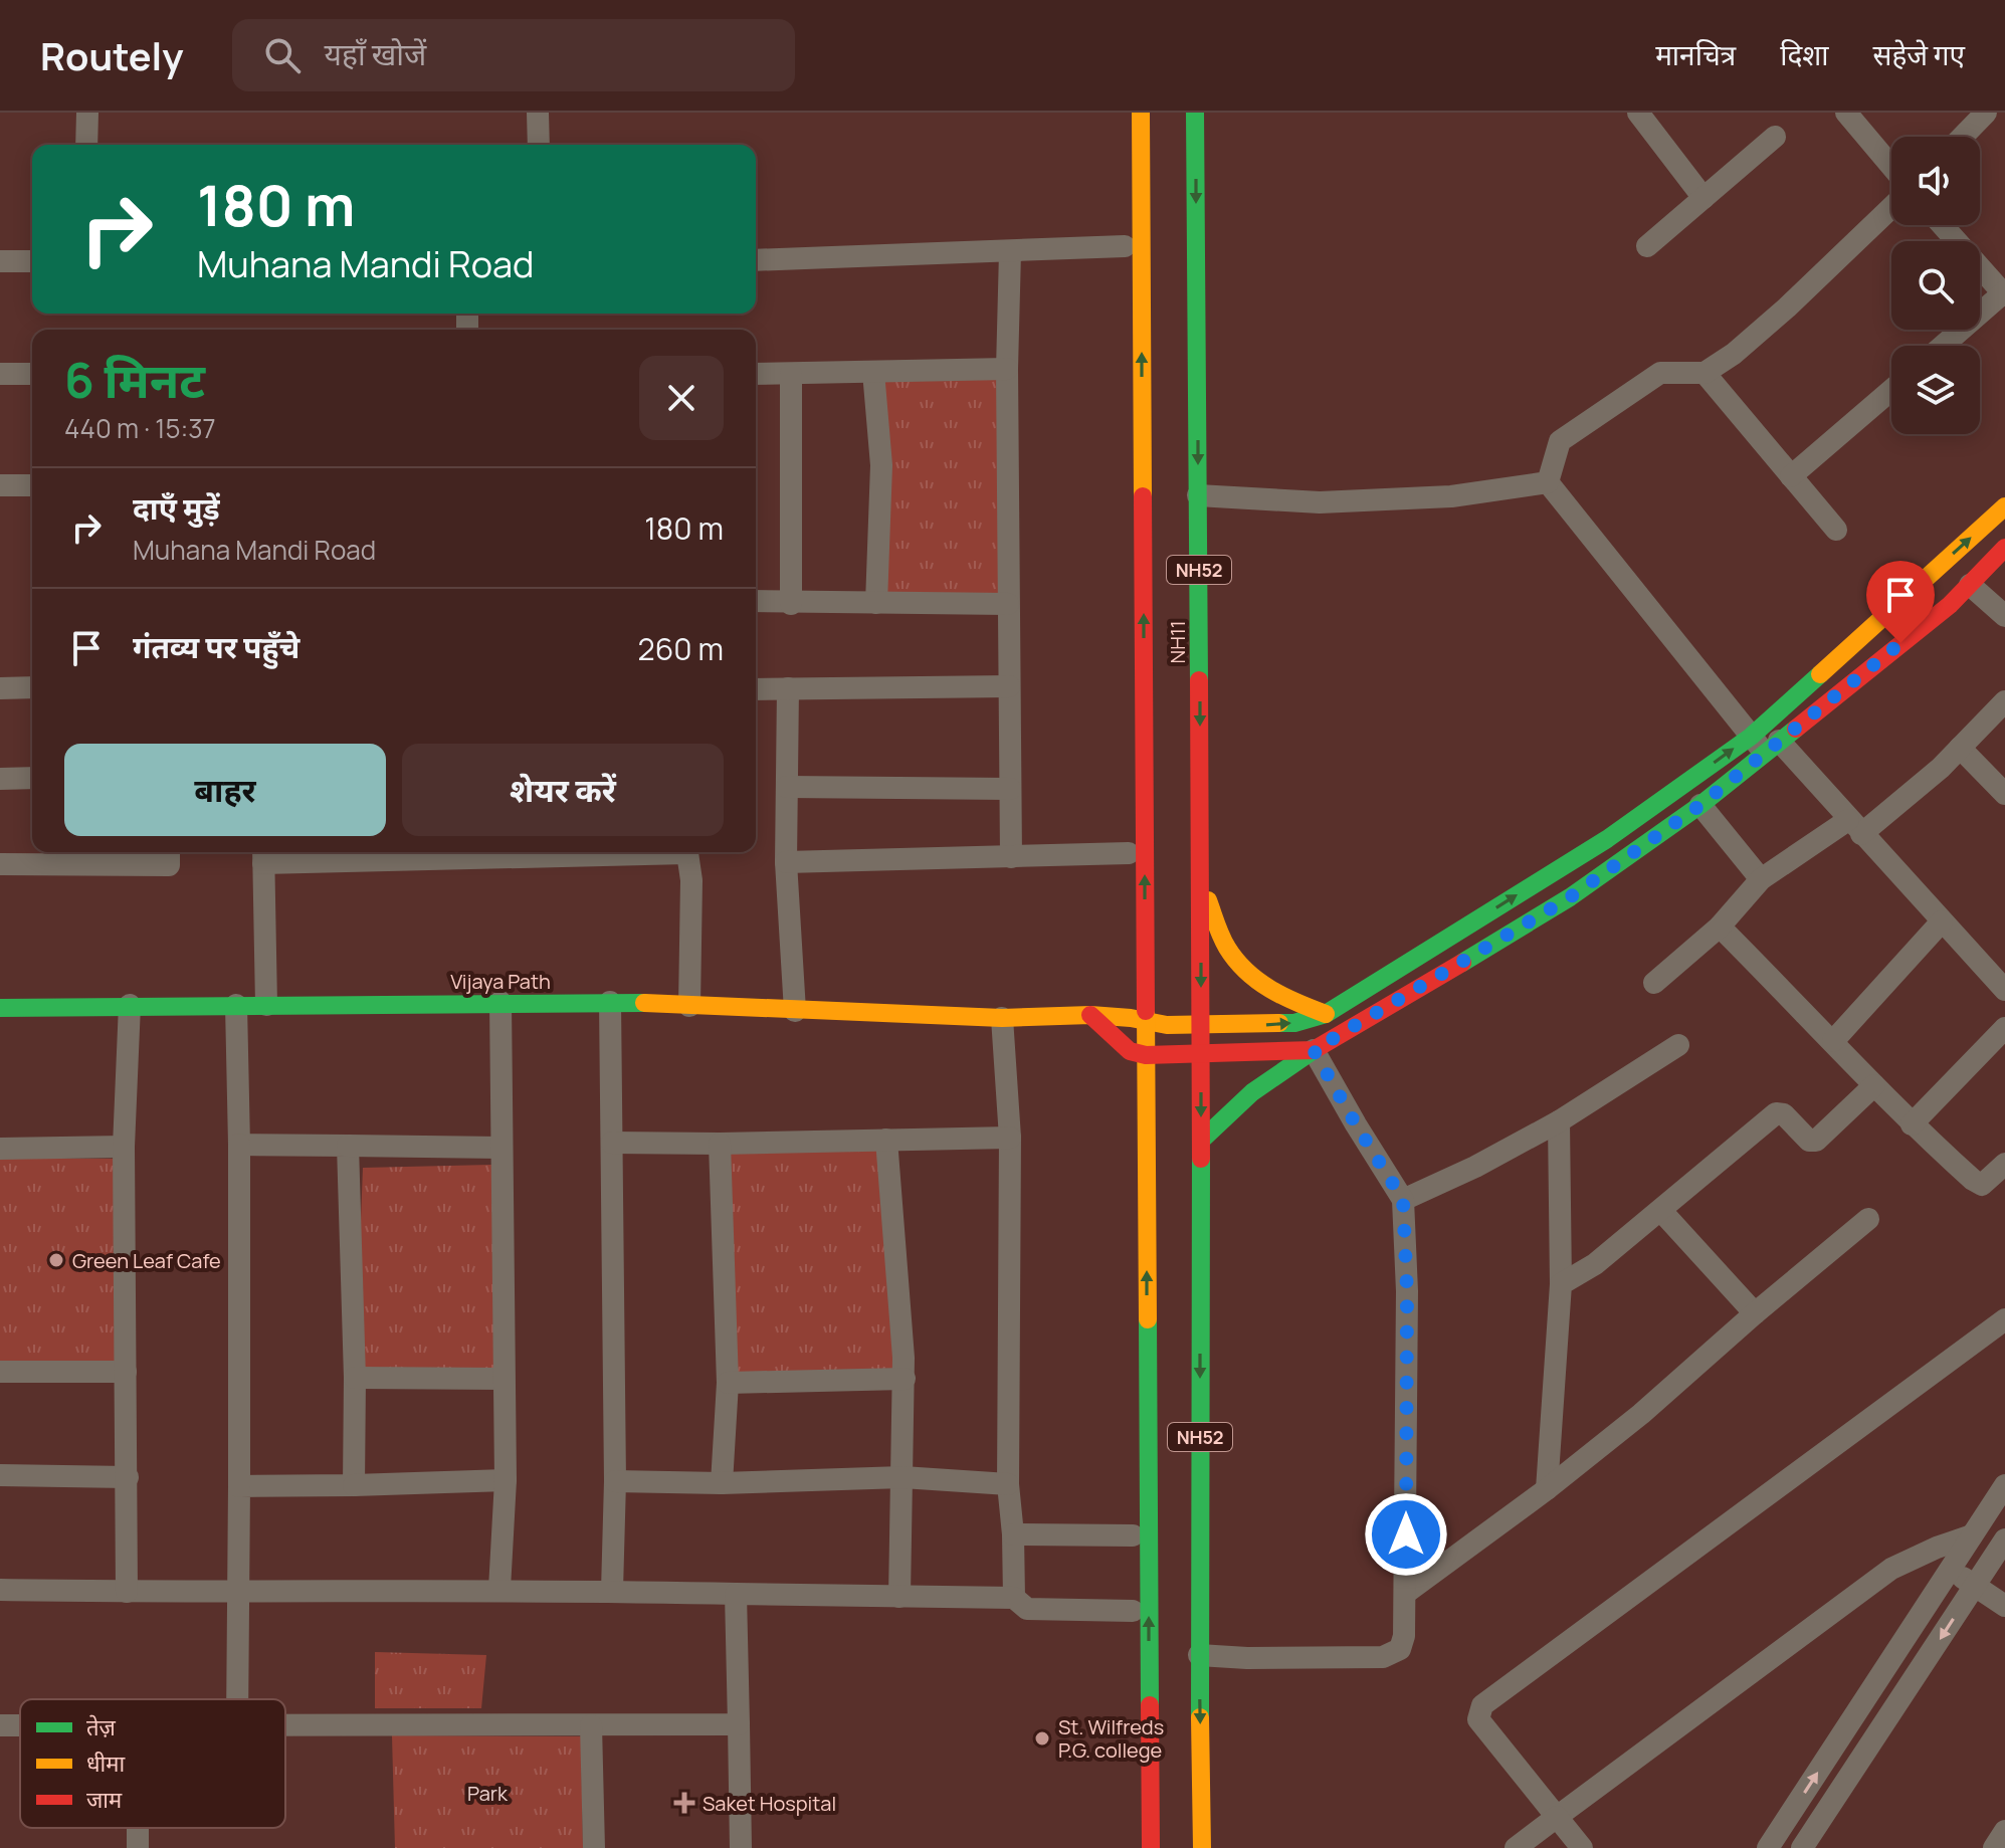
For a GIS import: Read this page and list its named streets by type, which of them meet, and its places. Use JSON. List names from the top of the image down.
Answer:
{
  "streets": {
    "main road": ["NH52", "NH11", "Vijaya Path"]
  },
  "crossings": [
    ["NH52", "NH11"],
    ["NH52", "Vijaya Path"],
    ["NH11", "Vijaya Path"]
  ],
  "parks": ["Park"],
  "places": {
    "other": ["Green Leaf Cafe", "St. Wilfreds P.G. college"],
    "health": ["Saket Hospital"]
  },
  "legend": ["तेज़", "धीमा", "जाम"],
  "page": {
    "header": "Routely",
    "search": "यहाँ खोजें",
    "nav": ["मानचित्र", "दिशा", "सहेजे गए"],
    "turn": ["180 m", "Muhana Mandi Road"],
    "heading": ["6 मिनट", "440 m · 15:37"],
    "list": [
      {
        "name": "दाएँ मुड़ें",
        "note": "Muhana Mandi Road",
        "value": "180 m"
      },
      {
        "name": "गंतव्य पर पहुँचे",
        "value": "260 m"
      }
    ],
    "buttons": ["बाहर", "शेयर करें"]
  }
}
